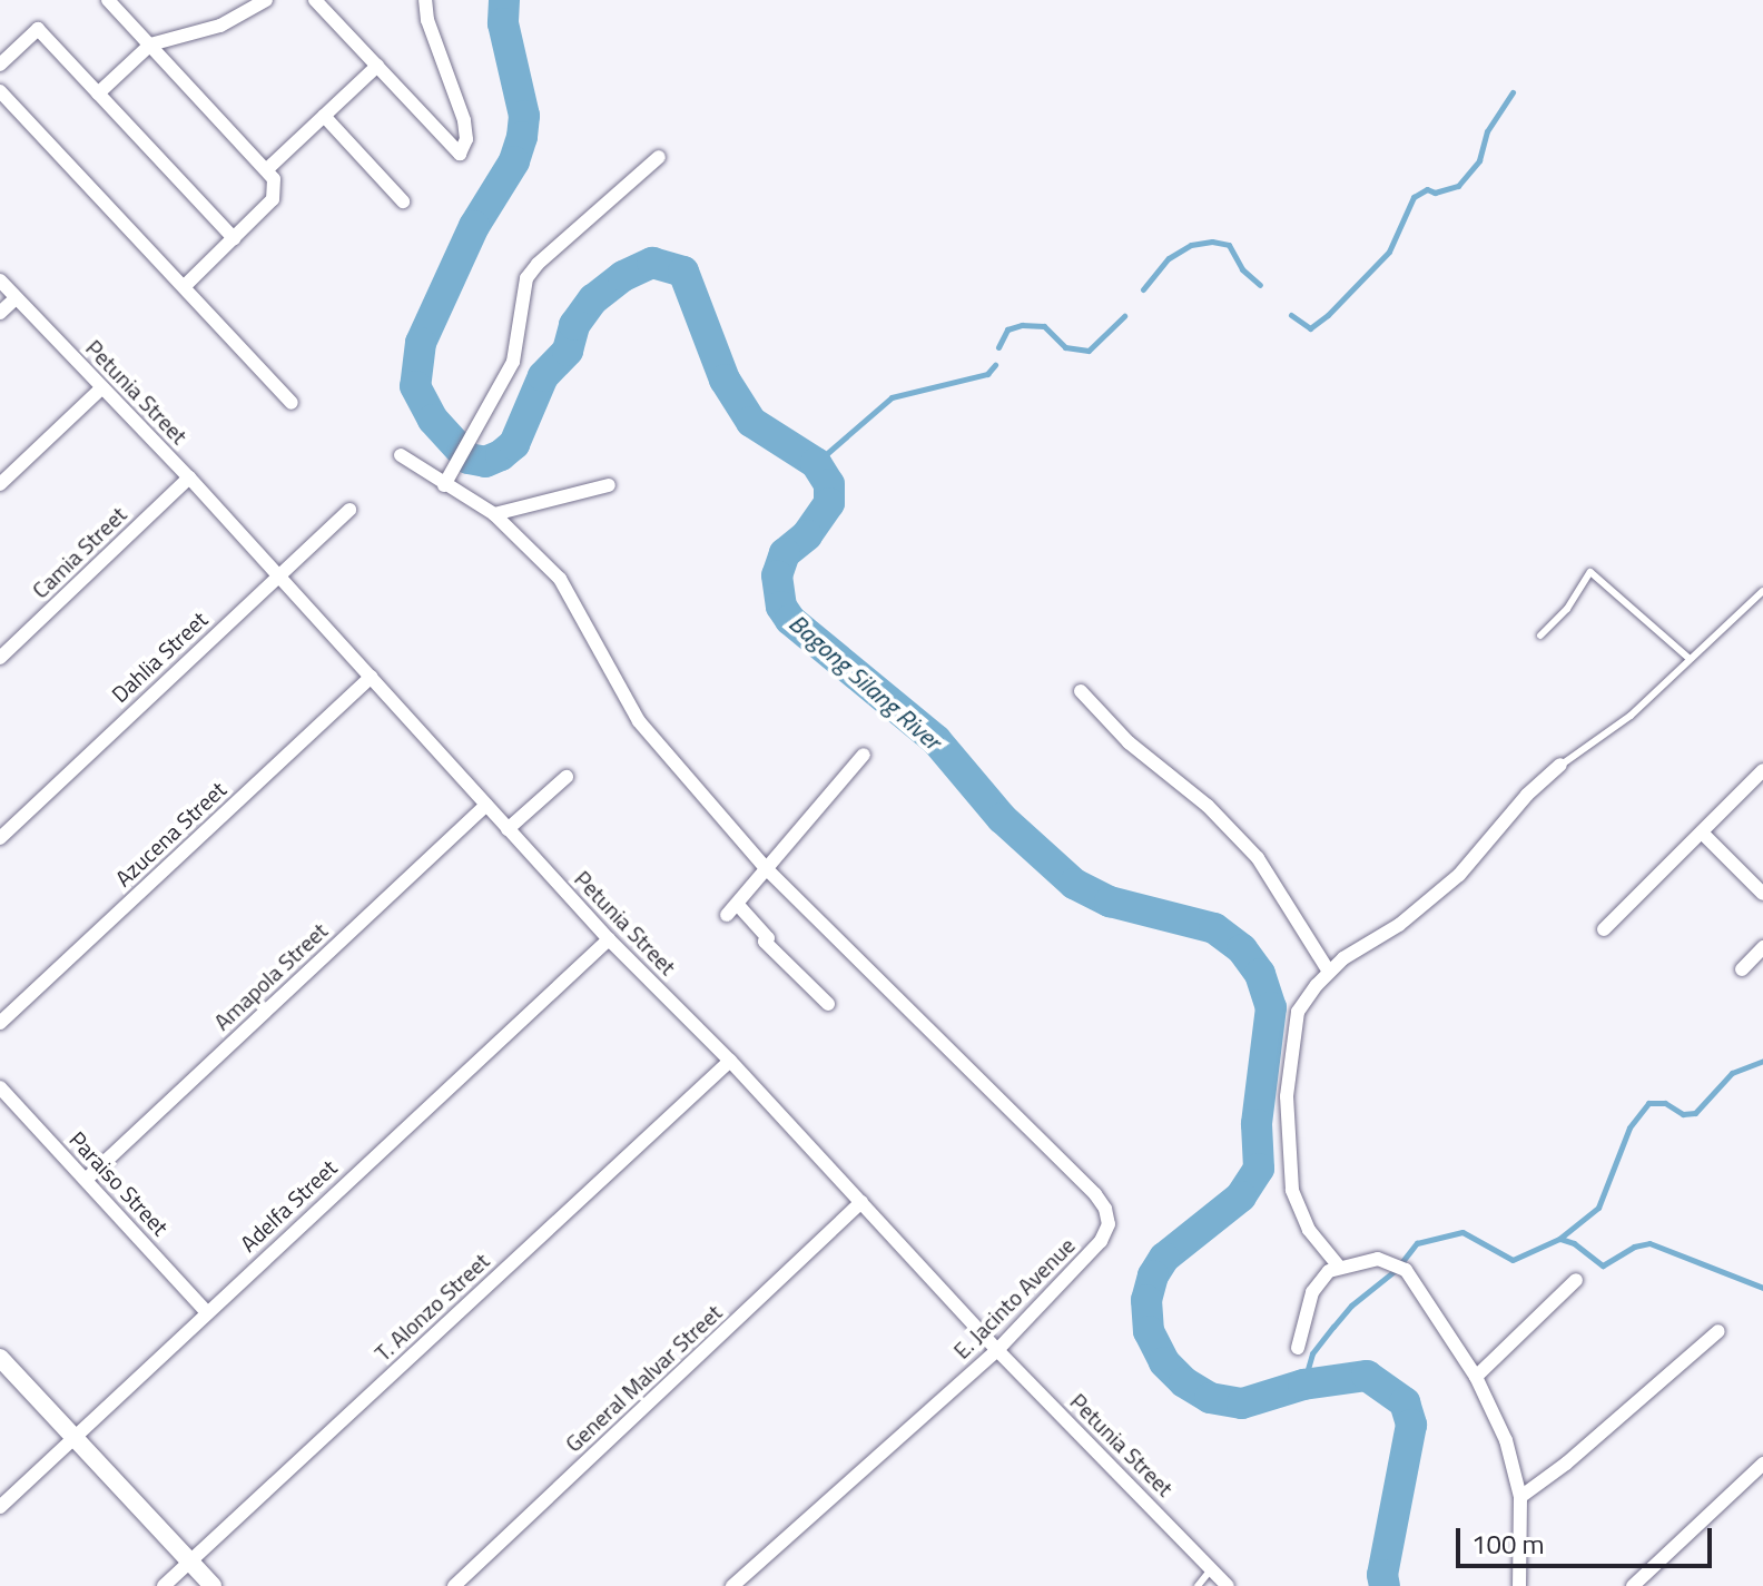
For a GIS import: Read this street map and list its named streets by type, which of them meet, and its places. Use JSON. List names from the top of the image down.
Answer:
{
  "streets": {
    "street": [
      "Petunia Street",
      "Camia Street",
      "Dahlia Street",
      "Azucena Street",
      "Amapola Street",
      "Paraiso Street",
      "Adelfa Street",
      "E. Jacinto Avenue",
      "T. Alonzo Street",
      "General Malvar Street"
    ]
  },
  "crossings": [
    ["Petunia Street", "Camia Street"],
    ["Petunia Street", "Dahlia Street"],
    ["Petunia Street", "Azucena Street"],
    ["Petunia Street", "Amapola Street"],
    ["Petunia Street", "Adelfa Street"],
    ["Petunia Street", "E. Jacinto Avenue"],
    ["Petunia Street", "T. Alonzo Street"],
    ["Petunia Street", "General Malvar Street"],
    ["Amapola Street", "Paraiso Street"],
    ["Paraiso Street", "Adelfa Street"]
  ],
  "water": ["Bagong Silang River"],
  "scale_bar": "100 m"
}
